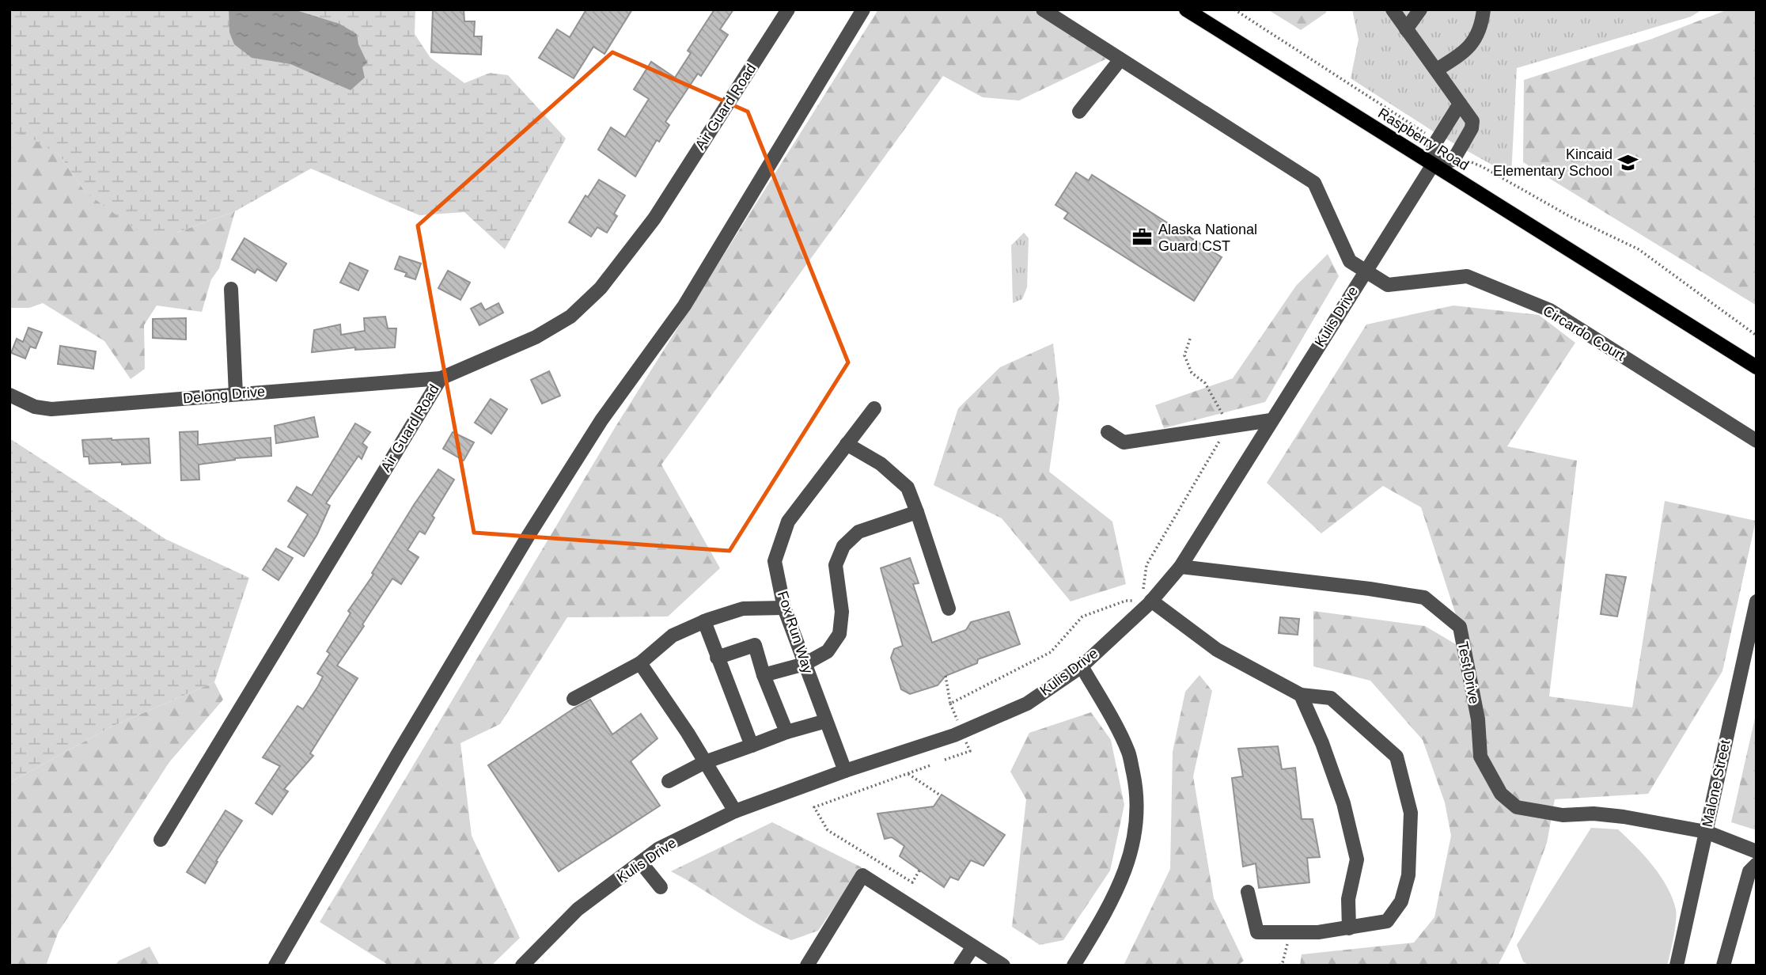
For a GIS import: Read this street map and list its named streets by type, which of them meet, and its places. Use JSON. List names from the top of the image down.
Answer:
{
  "streets": {
    "main road": ["Raspberry Road"],
    "street": [
      "Air Guard Road",
      "Kulis Drive",
      "Circardo Court",
      "Delong Drive",
      "Fox Run Way",
      "Test Drive",
      "Malone Street"
    ]
  },
  "crossings": [
    ["Air Guard Road", "Delong Drive"],
    ["Raspberry Road", "Kulis Drive"],
    ["Kulis Drive", "Circardo Court"],
    ["Kulis Drive", "Fox Run Way"],
    ["Kulis Drive", "Test Drive"],
    ["Test Drive", "Malone Street"]
  ],
  "places": {
    "school or university": ["Kincaid Elementary School"],
    "office": ["Alaska National Guard CST"]
  }
}
